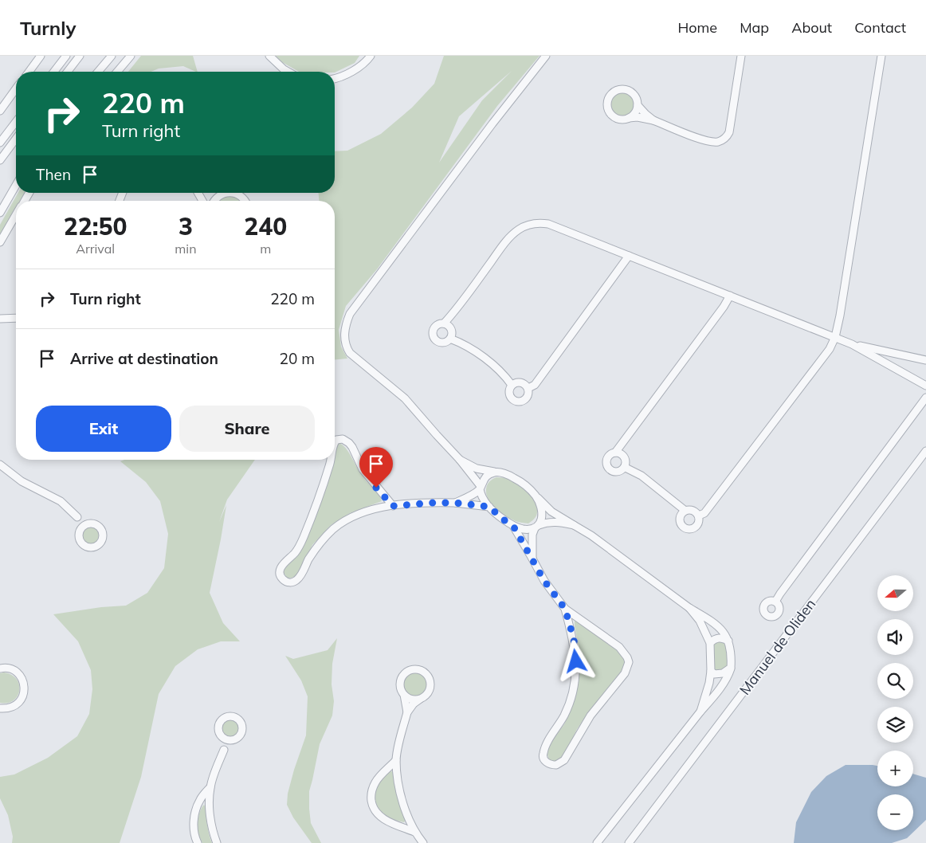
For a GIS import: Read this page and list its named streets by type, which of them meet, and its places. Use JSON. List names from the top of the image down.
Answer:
{
  "streets": {
    "street": ["Manuel de Oliden"]
  },
  "north": "left",
  "page": {
    "header": "Turnly",
    "nav": [
      "Home",
      "Map",
      "About",
      "Contact"
    ],
    "turn": ["220 m", "Turn right"],
    "then": "Then",
    "eta": [
      "22:50",
      "Arrival",
      "3",
      "min",
      "240",
      "m"
    ],
    "list": [
      {
        "name": "Turn right",
        "value": "220 m"
      },
      {
        "name": "Arrive at destination",
        "value": "20 m"
      }
    ],
    "buttons": ["Exit", "Share"],
    "map_buttons": ["+", "−"]
  }
}
